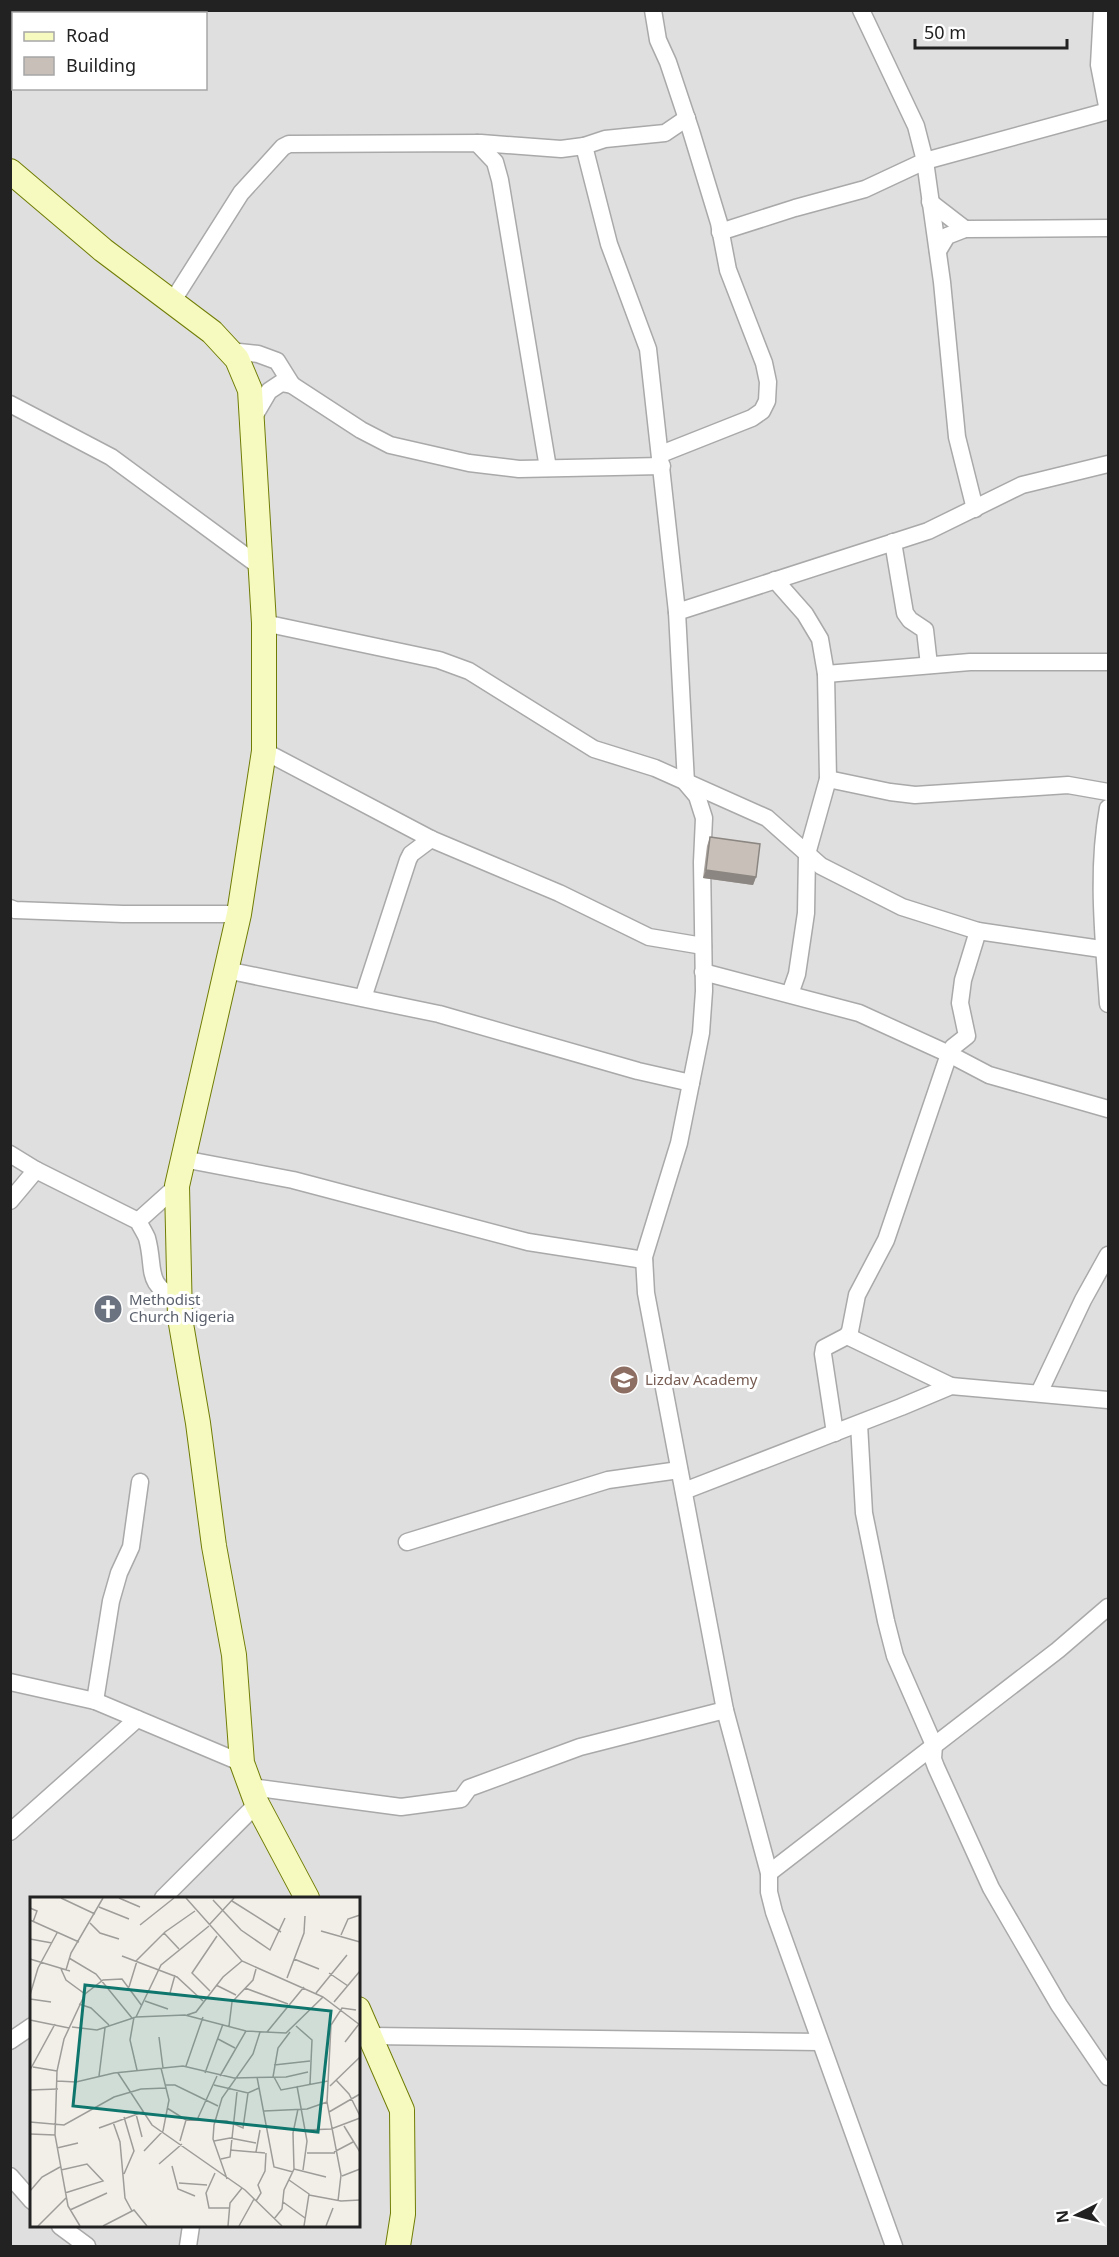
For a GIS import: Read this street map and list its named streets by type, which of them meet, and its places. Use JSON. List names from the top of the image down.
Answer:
{
  "places": {
    "church": ["Methodist Church Nigeria"],
    "school or university": ["Lizdav Academy"]
  },
  "legend": ["Road", "Building"],
  "scale_bar": "50 m",
  "north": "left"
}
